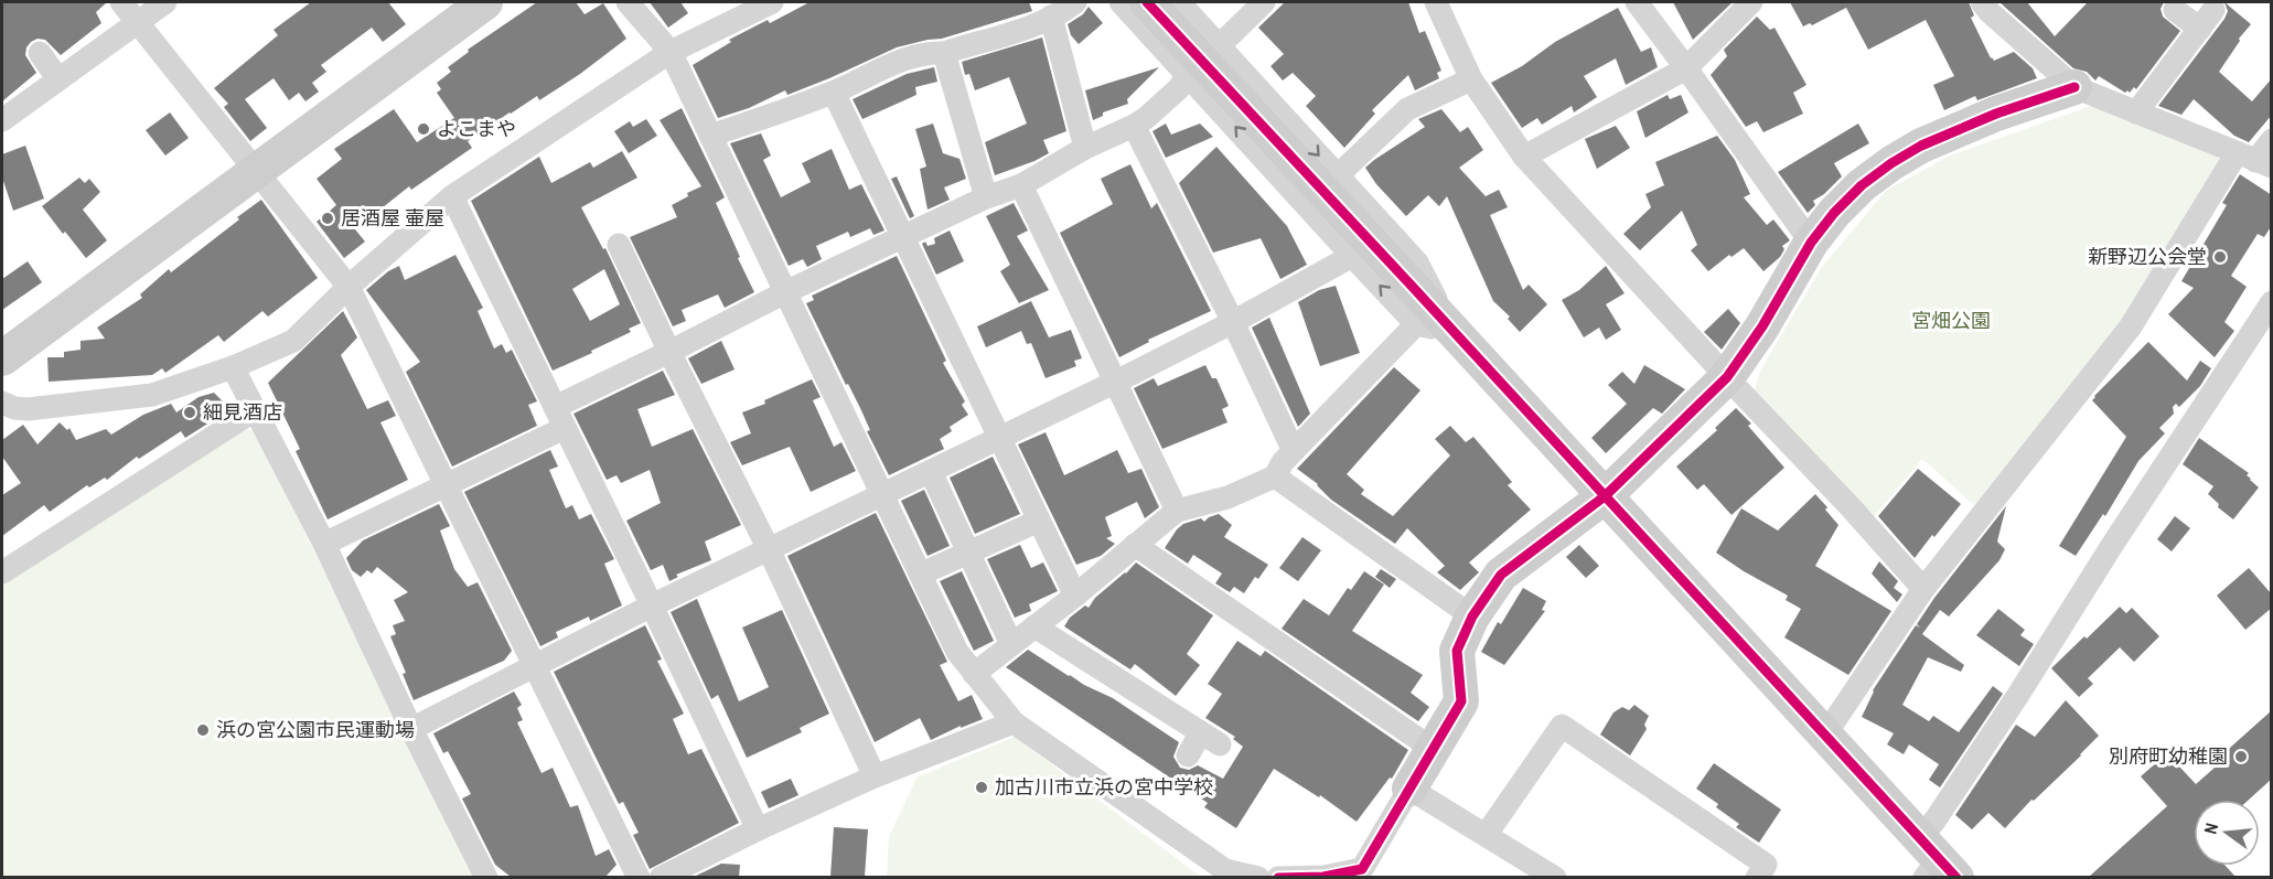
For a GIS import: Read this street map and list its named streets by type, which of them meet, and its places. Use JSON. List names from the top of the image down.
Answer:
{
  "parks": ["宮畑公園"],
  "places": [
    "よこまや",
    "居酒屋 壷屋",
    "新野辺公会堂",
    "細見酒店",
    "浜の宮公園市民運動場",
    "別府町幼稚園",
    "加古川市立浜の宮中学校"
  ],
  "north": "left"
}
